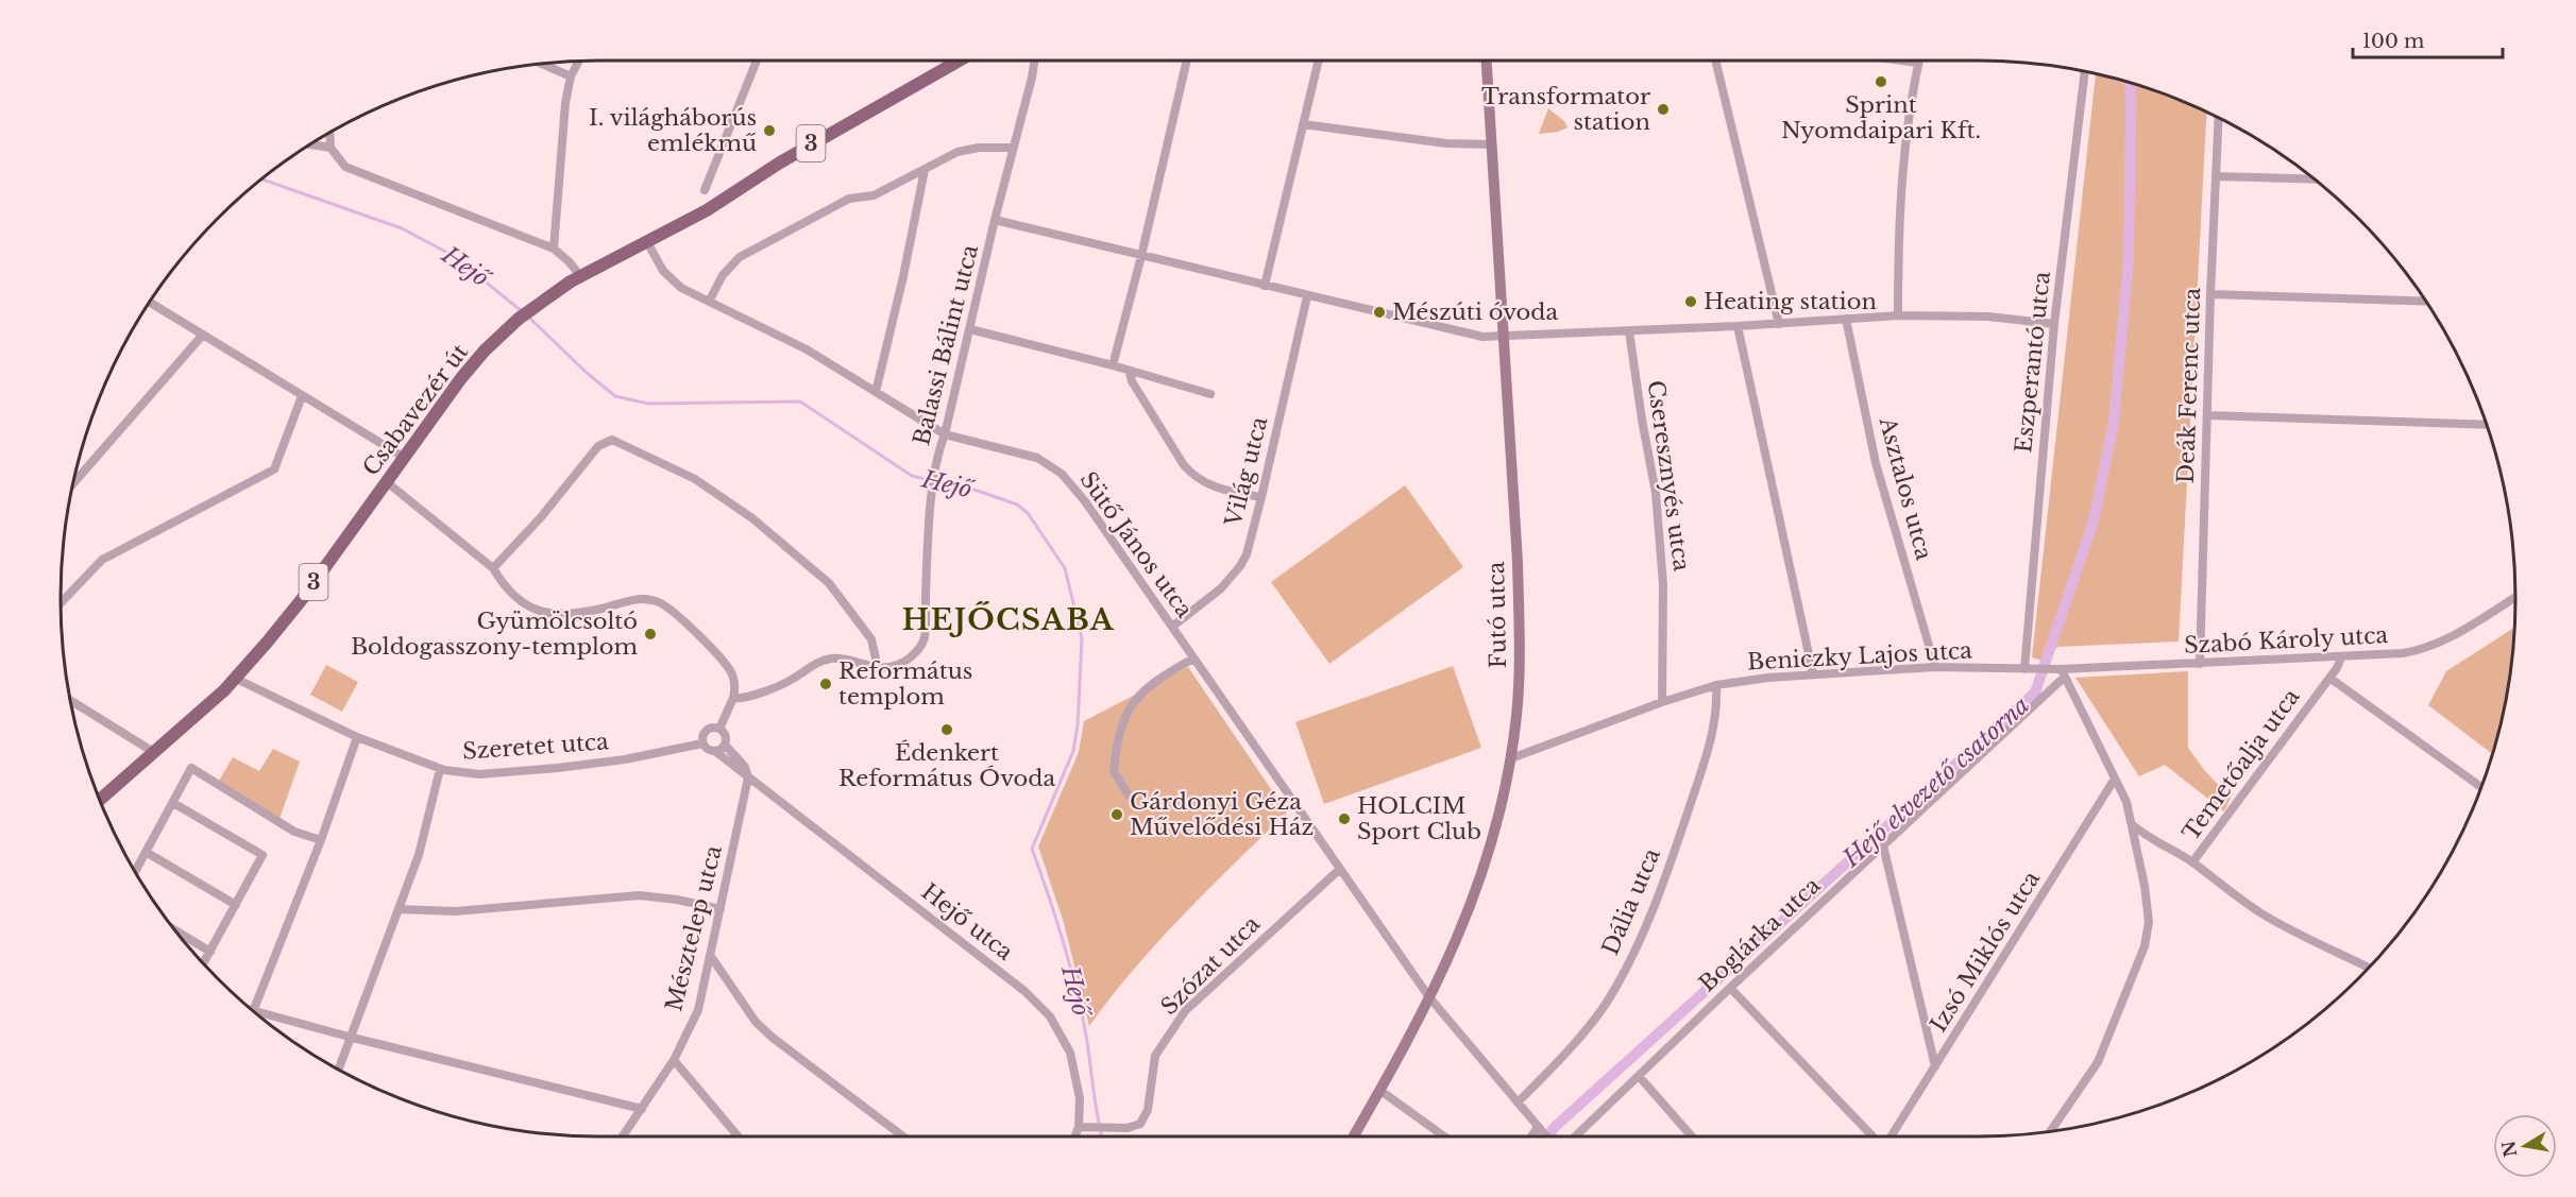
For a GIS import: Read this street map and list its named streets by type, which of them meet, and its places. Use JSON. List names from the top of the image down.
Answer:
{
  "streets": {
    "main road": ["3", "Csabavezér út", "Futó utca"],
    "street": [
      "Balassi Bálint utca",
      "Eszperantó utca",
      "Deák Ferenc utca",
      "Világ utca",
      "Cseresznyés utca",
      "Asztalos utca",
      "Sütő János utca",
      "Szabó Károly utca",
      "Beniczky Lajos utca",
      "Szeretet utca",
      "Temetőalja utca",
      "Dália utca",
      "Hejő utca",
      "Mésztelep utca",
      "Boglárka utca",
      "Izsó Miklós utca",
      "Szózat utca"
    ]
  },
  "crossings": [
    ["Balassi Bálint utca", "Sütő János utca"],
    ["Eszperantó utca", "Szabó Károly utca"],
    ["Eszperantó utca", "Beniczky Lajos utca"],
    ["Deák Ferenc utca", "Szabó Károly utca"],
    ["Csabavezér út", "Sütő János utca"],
    ["Csabavezér út", "Szeretet utca"],
    ["Világ utca", "Sütő János utca"],
    ["Cseresznyés utca", "Beniczky Lajos utca"],
    ["Asztalos utca", "Beniczky Lajos utca"],
    ["Sütő János utca", "Futó utca"],
    ["Sütő János utca", "Dália utca"],
    ["Sütő János utca", "Szózat utca"],
    ["Futó utca", "Beniczky Lajos utca"],
    ["Szabó Károly utca", "Beniczky Lajos utca"],
    ["Szabó Károly utca", "Boglárka utca"],
    ["Beniczky Lajos utca", "Dália utca"],
    ["Szeretet utca", "Hejő utca"],
    ["Hejő utca", "Mésztelep utca"],
    ["Hejő utca", "Szózat utca"]
  ],
  "districts": ["HEJŐCSABA"],
  "water": ["Hejő", "Hejő elvezető csatorna"],
  "places": [
    "Sprint Nyomdaipari Kft.",
    "Transformator station",
    "I. világháborús emlékmű",
    "Heating station",
    "Mészúti óvoda",
    "Gyümölcsoltó Boldogasszony-templom",
    "Református templom",
    "Édenkert Református Óvoda",
    "Gárdonyi Géza Művelődési Ház",
    "HOLCIM Sport Club"
  ],
  "scale_bar": "100 m",
  "north": "left"
}
